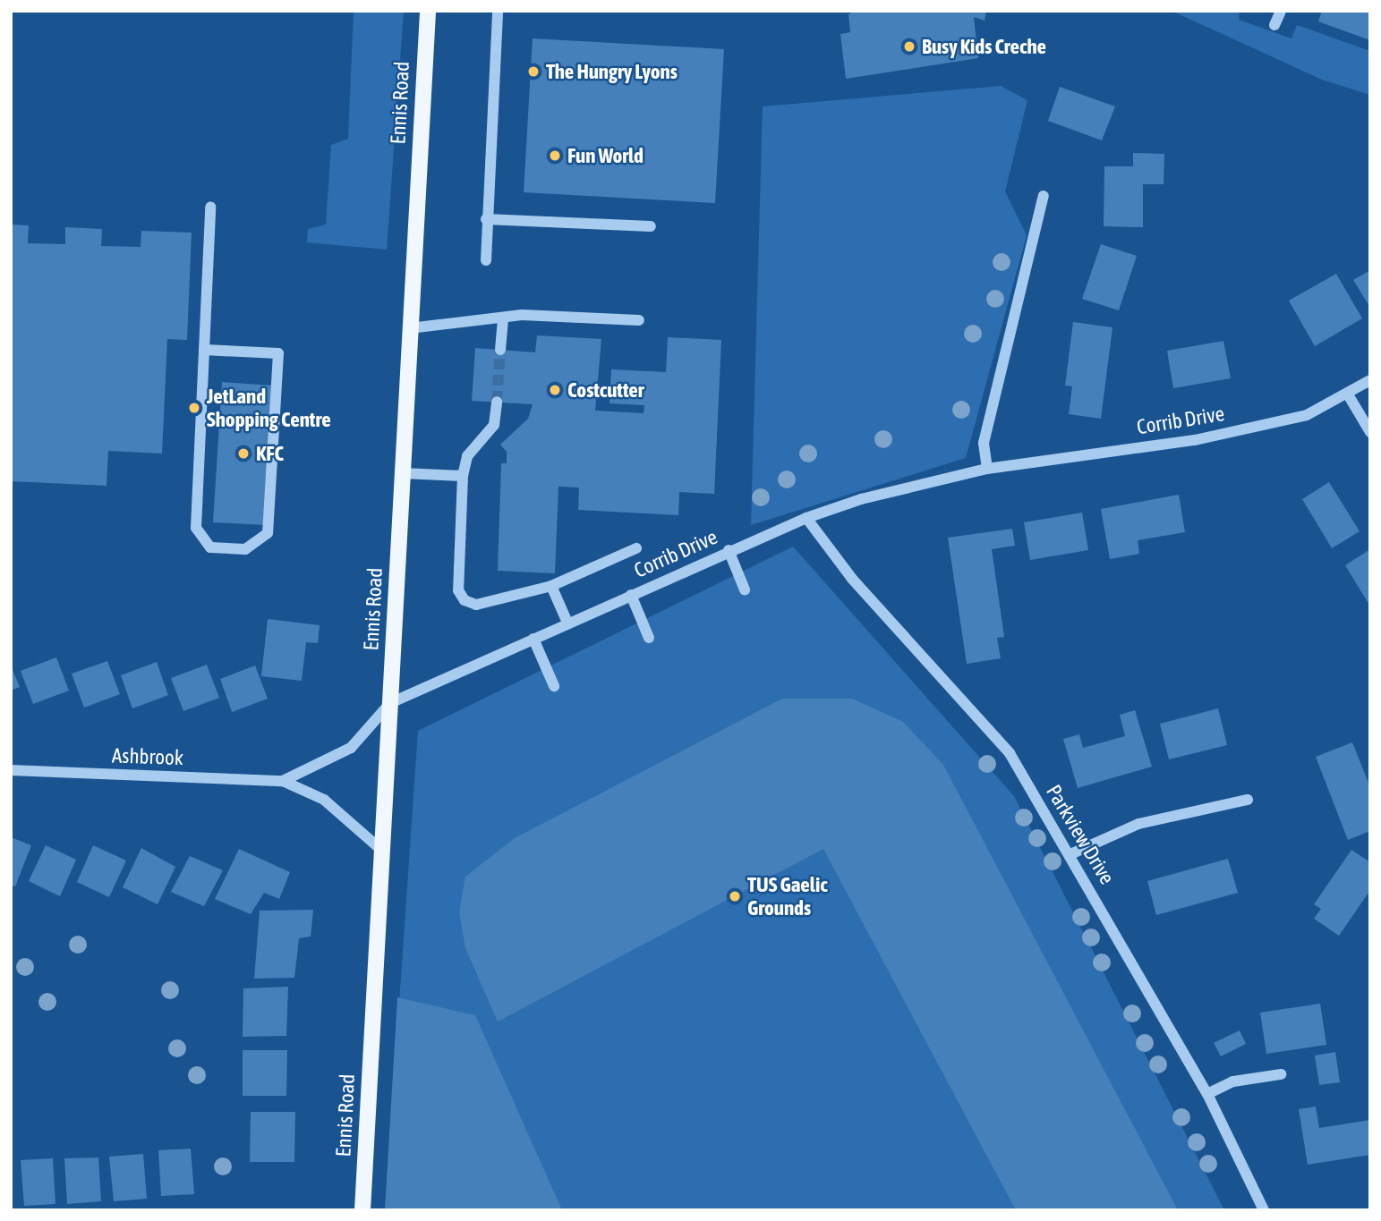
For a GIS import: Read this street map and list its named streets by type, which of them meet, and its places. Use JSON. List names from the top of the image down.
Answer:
{
  "streets": {
    "main road": ["Ennis Road"],
    "street": ["Corrib Drive", "Ashbrook", "Parkview Drive"]
  },
  "crossings": [
    ["Ennis Road", "Corrib Drive"],
    ["Ennis Road", "Ashbrook"],
    ["Corrib Drive", "Ashbrook"],
    ["Corrib Drive", "Parkview Drive"]
  ],
  "places": [
    "Busy Kids Creche",
    "The Hungry Lyons",
    "Fun World",
    "Costcutter",
    "JetLand Shopping Centre",
    "KFC",
    "TUS Gaelic Grounds"
  ]
}
